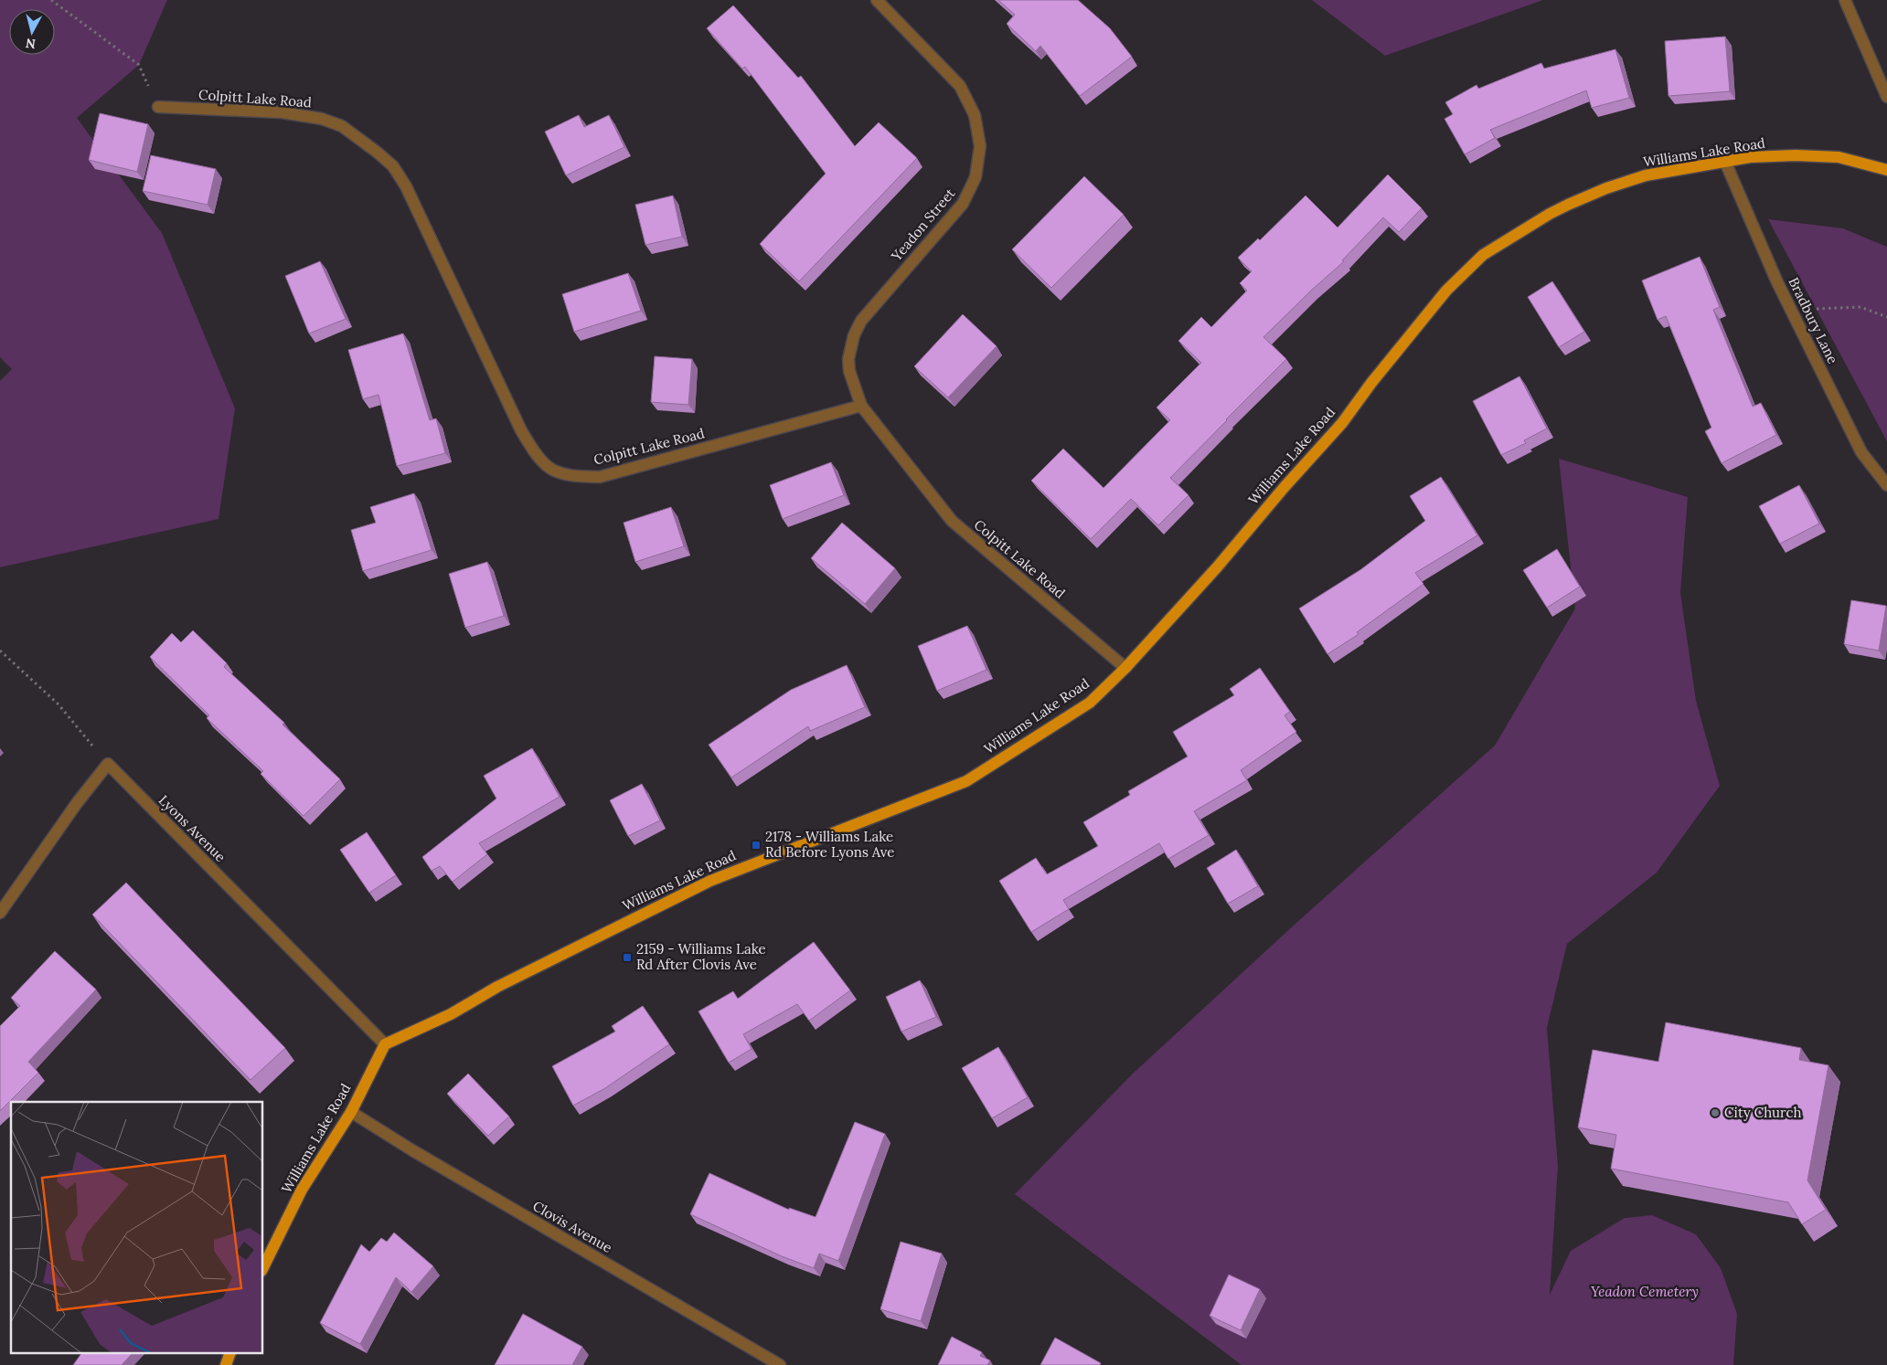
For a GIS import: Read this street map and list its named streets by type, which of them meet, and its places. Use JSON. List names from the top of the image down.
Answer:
{
  "streets": {
    "main road": ["Williams Lake Road"],
    "street": [
      "Colpitt Lake Road",
      "Yeadon Street",
      "Bradbury Lane",
      "Lyons Avenue",
      "Clovis Avenue"
    ]
  },
  "crossings": [
    ["Colpitt Lake Road", "Williams Lake Road"],
    ["Colpitt Lake Road", "Yeadon Street"],
    ["Williams Lake Road", "Bradbury Lane"],
    ["Williams Lake Road", "Lyons Avenue"],
    ["Williams Lake Road", "Clovis Avenue"]
  ],
  "parks": ["Yeadon Cemetery"],
  "places": {
    "transit": ["2178 - Williams Lake Rd Before Lyons Ave", "2159 - Williams Lake Rd After Clovis Ave"],
    "other": ["City Church"]
  },
  "north": "bottom"
}
